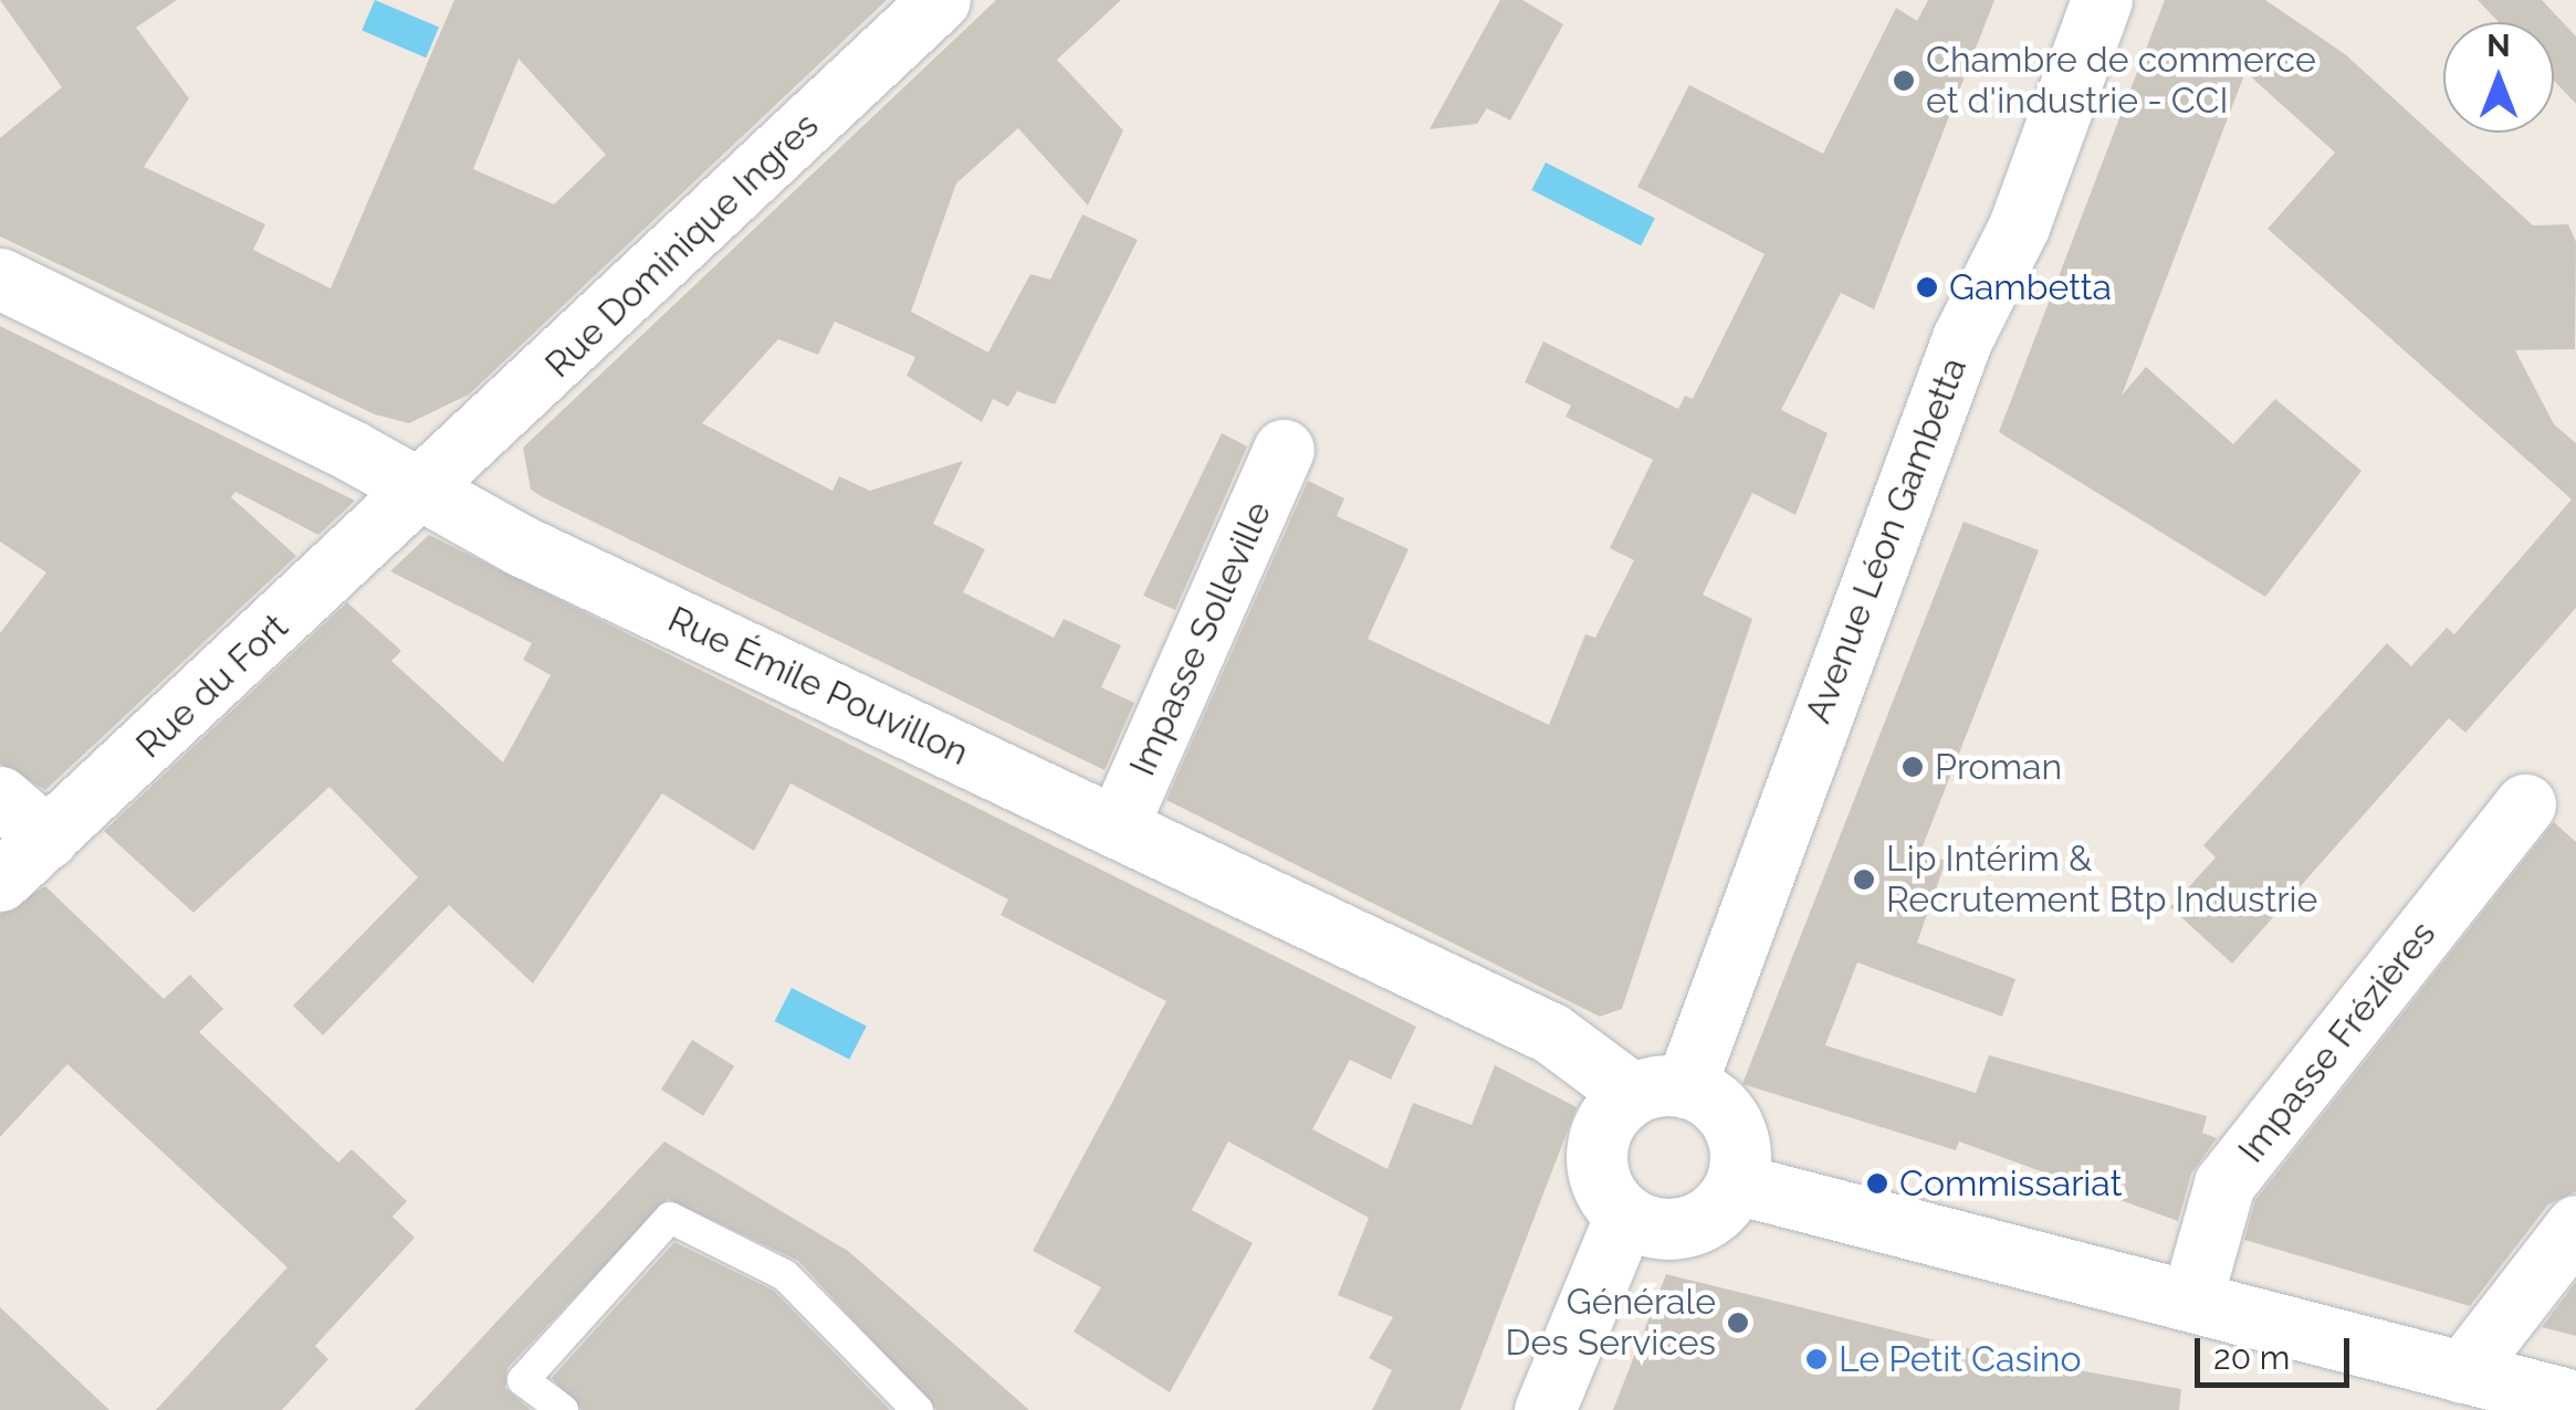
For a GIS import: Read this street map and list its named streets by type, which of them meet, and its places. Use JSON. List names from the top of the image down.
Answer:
{
  "streets": {
    "street": [
      "Rue Dominique Ingres",
      "Avenue Léon Gambetta",
      "Impasse Solleville",
      "Rue du Fort",
      "Rue Émile Pouvillon",
      "Impasse Frézières"
    ]
  },
  "crossings": [
    ["Rue Dominique Ingres", "Rue du Fort"],
    ["Rue Dominique Ingres", "Rue Émile Pouvillon"],
    ["Avenue Léon Gambetta", "Rue Émile Pouvillon"],
    ["Impasse Solleville", "Rue Émile Pouvillon"],
    ["Rue du Fort", "Rue Émile Pouvillon"]
  ],
  "places": [
    "Chambre de commerce et d'industrie - CCI",
    "Gambetta",
    "Proman",
    "Lip Intérim & Recrutement Btp Industrie",
    "Commissariat",
    "Générale Des Services",
    "Le Petit Casino"
  ],
  "scale_bar": "20 m",
  "north": "top"
}
